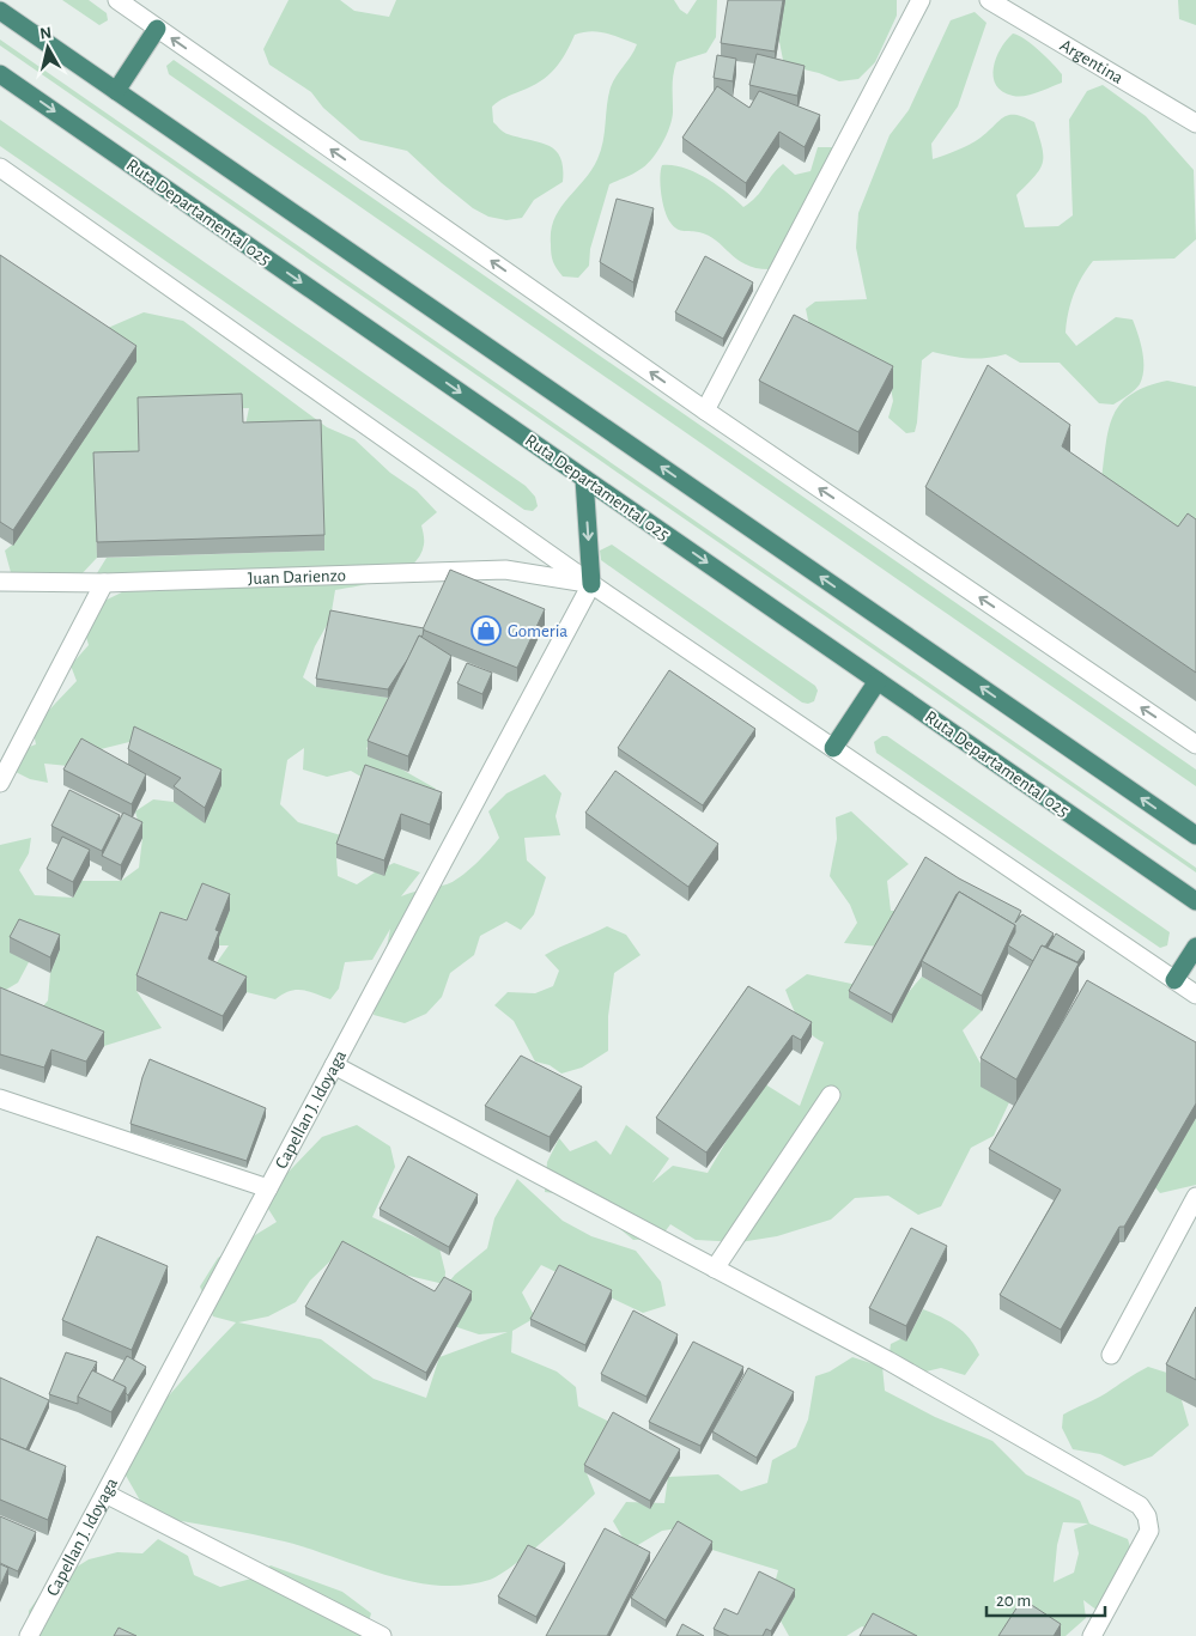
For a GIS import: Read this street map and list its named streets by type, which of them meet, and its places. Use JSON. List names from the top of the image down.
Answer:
{
  "streets": {
    "highway": ["Ruta Departamental 025"],
    "street": ["Argentina", "Juan Darienzo", "Capellan J. Idoyaga"]
  },
  "crossings": [
    ["Juan Darienzo", "Capellan J. Idoyaga"]
  ],
  "places": {
    "shop": ["Gomeria"]
  },
  "scale_bar": "20 m",
  "north": "top"
}
